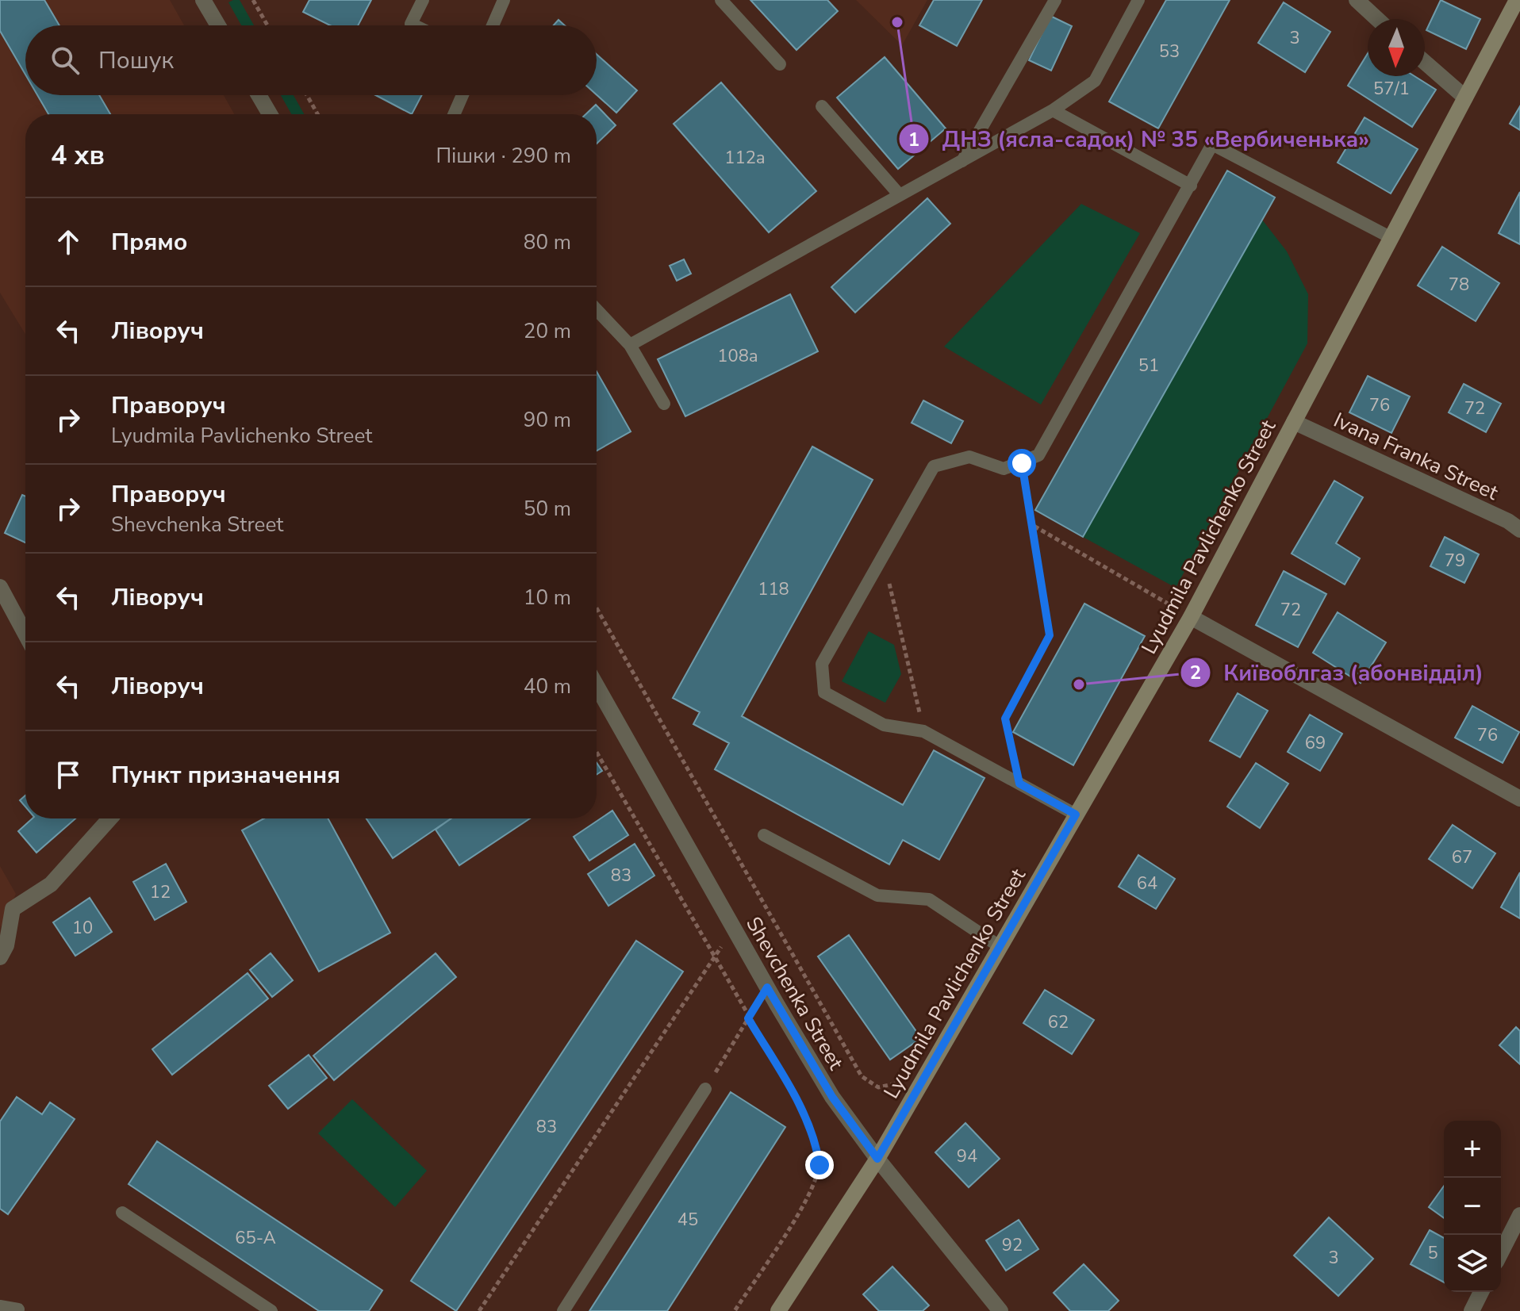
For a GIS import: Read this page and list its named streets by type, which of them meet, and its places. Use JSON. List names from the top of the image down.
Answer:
{
  "streets": {
    "main road": ["Lyudmila Pavlichenko Street"],
    "street": ["Ivana Franka Street", "Shevchenka Street"]
  },
  "crossings": [
    ["Ivana Franka Street", "Lyudmila Pavlichenko Street"],
    ["Lyudmila Pavlichenko Street", "Shevchenka Street"]
  ],
  "places": ["ДНЗ (ясла-садок) № 35 «Вербиченька»", "Київоблгаз (абонвідділ)"],
  "house_numbers": [
    "3",
    "53",
    "57/1",
    "112а",
    "78",
    "108а",
    "51",
    "76",
    "72",
    "79",
    "118",
    "72",
    "76",
    "69",
    "67",
    "83",
    "64",
    "12",
    "10",
    "62",
    "83",
    "94",
    "45",
    "65-А",
    "92",
    "5",
    "3"
  ],
  "north": "bottom",
  "page": {
    "search": "Пошук",
    "heading": ["4 хв", "Пішки · 290 m"],
    "list": [
      ["Прямо", "80 m"],
      ["Ліворуч", "20 m"],
      ["Праворуч", "Lyudmila Pavlichenko Street", "90 m"],
      ["Праворуч", "Shevchenka Street", "50 m"],
      ["Ліворуч", "10 m"],
      ["Ліворуч", "40 m"],
      "Пункт призначення"
    ],
    "map_buttons": ["+", "−"]
  }
}
